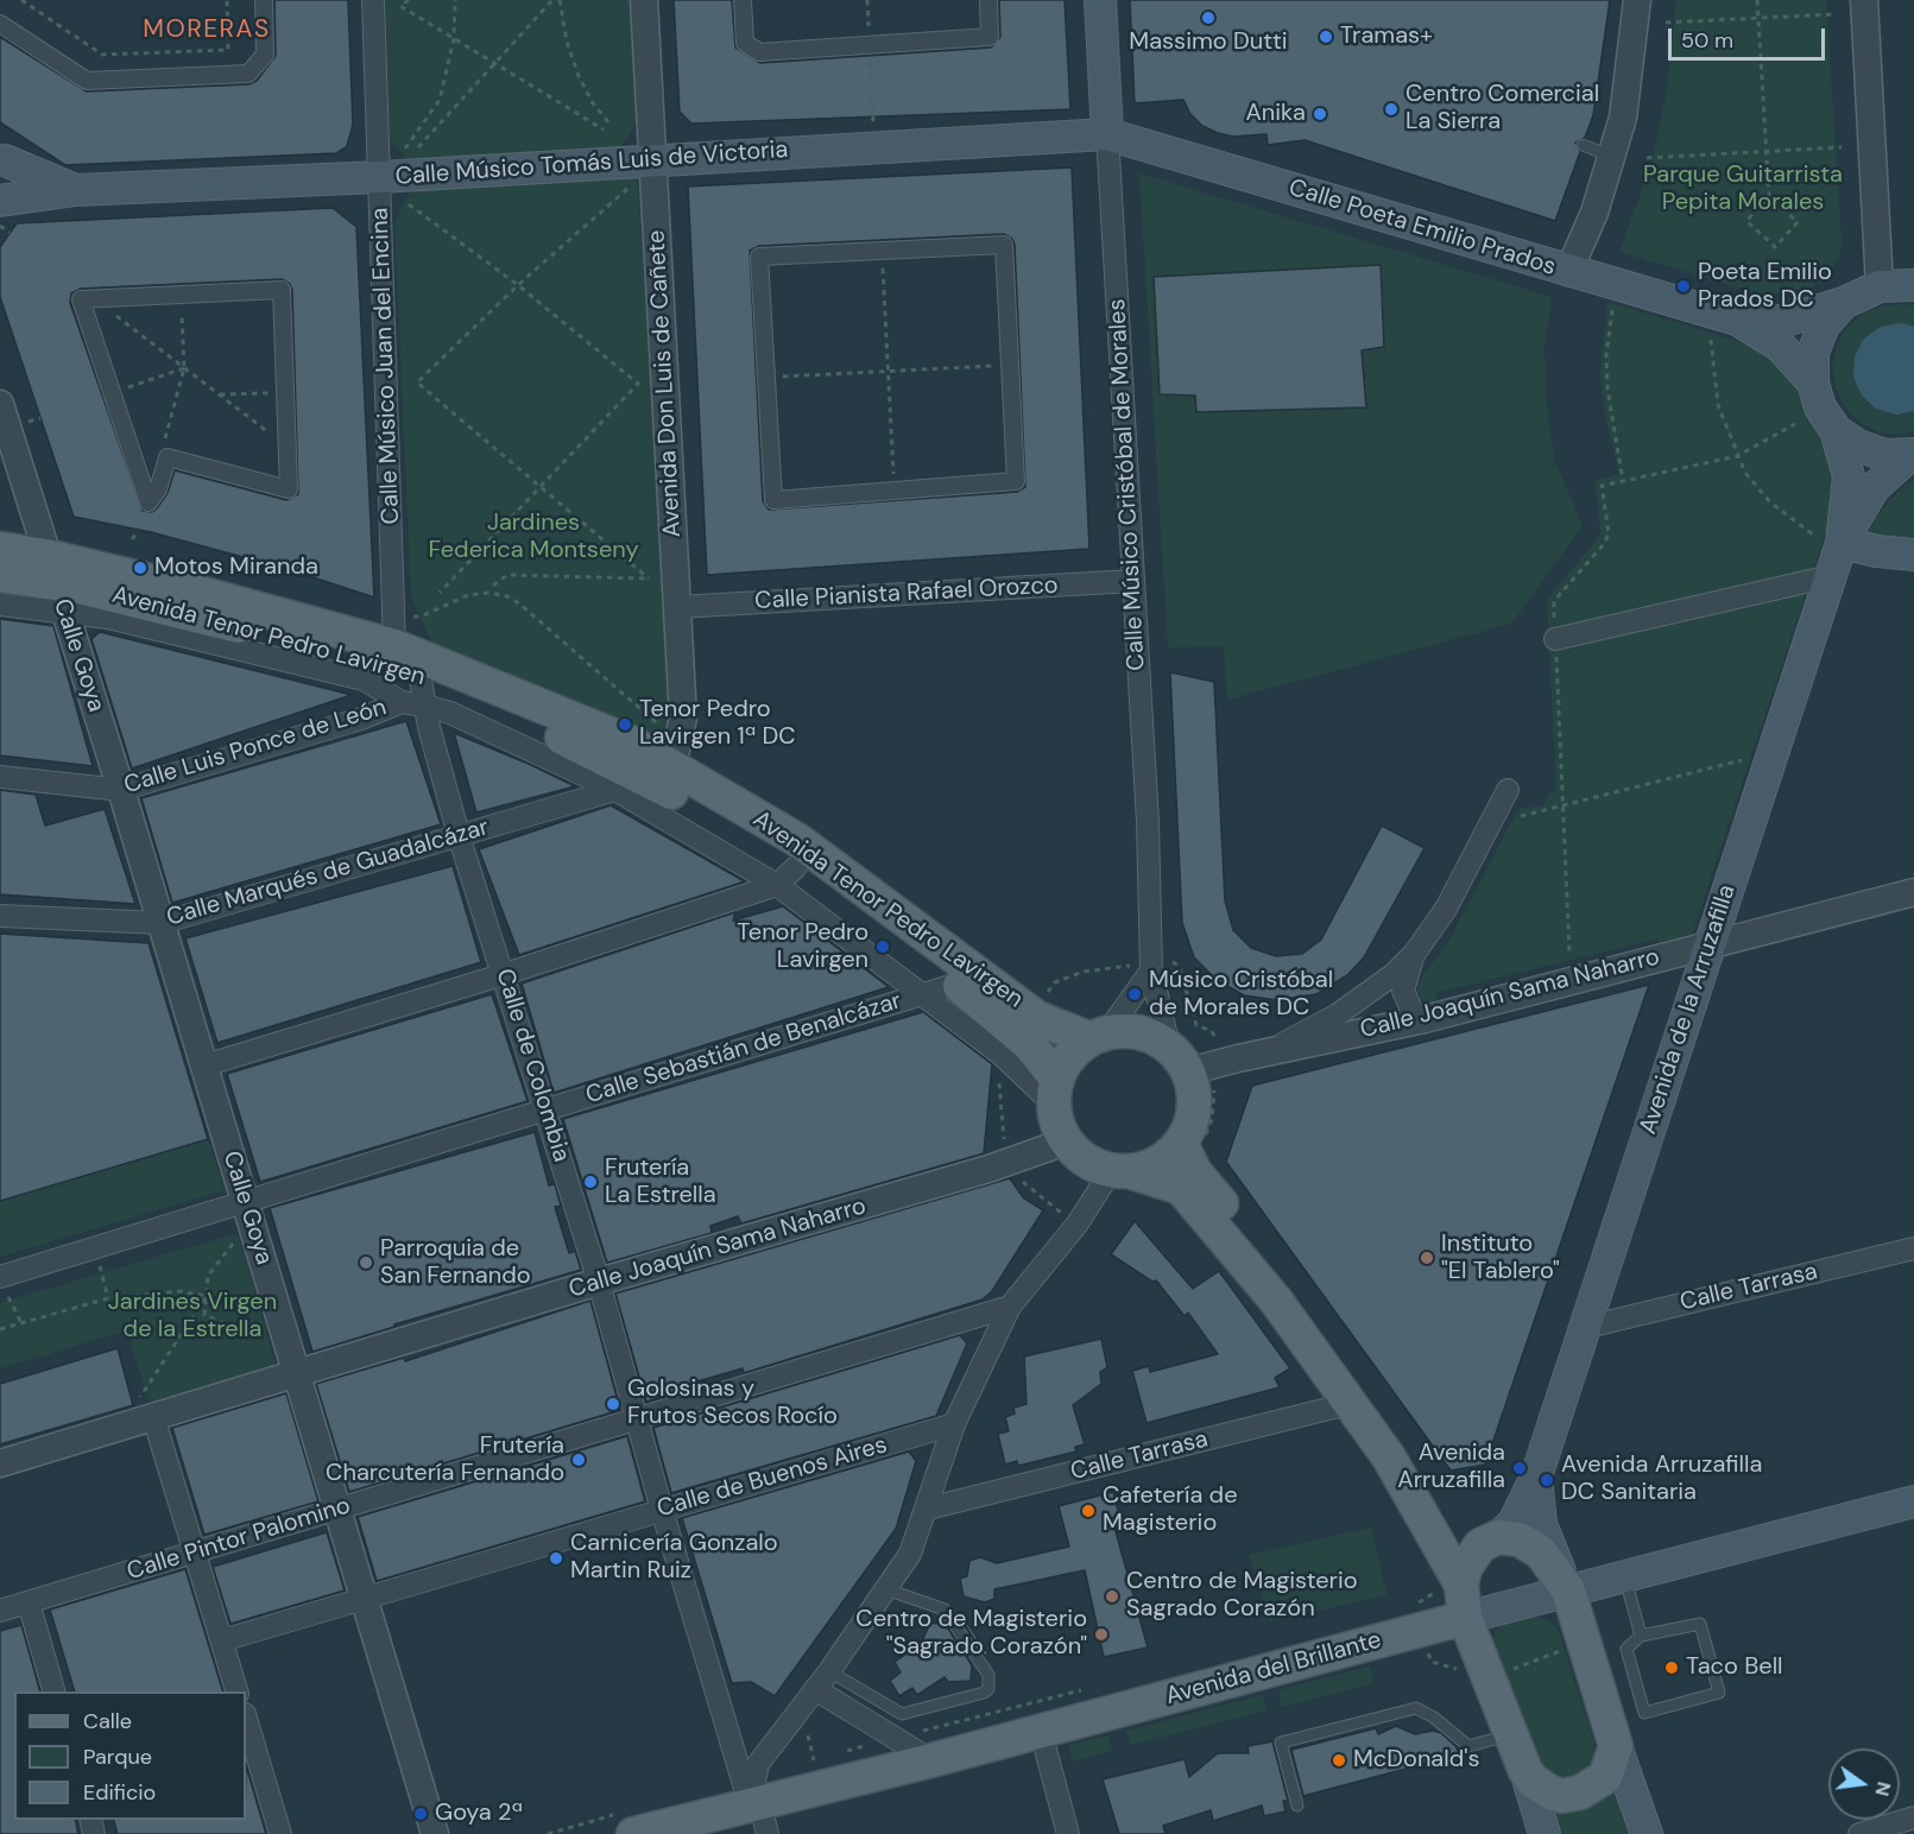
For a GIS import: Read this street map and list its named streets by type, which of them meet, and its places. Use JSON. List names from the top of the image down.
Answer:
{
  "streets": {
    "main road": [
      "Calle Músico Tomás Luis de Victoria",
      "Calle Poeta Emilio Prados",
      "Calle Músico Cristóbal de Morales",
      "Avenida Tenor Pedro Lavirgen",
      "Avenida de la Arruzafilla",
      "Avenida del Brillante"
    ],
    "street": [
      "Calle Músico Juan del Encina",
      "Avenida Don Luis de Cañete",
      "Calle Pianista Rafael Orozco",
      "Calle Goya",
      "Calle Luis Ponce de León",
      "Calle Marqués de Guadalcázar",
      "Calle Joaquín Sama Naharro",
      "Calle Sebastián de Benalcázar",
      "Calle de Colombia",
      "Calle Tarrasa",
      "Calle de Buenos Aires",
      "Calle Pintor Palomino"
    ]
  },
  "crossings": [
    ["Calle Músico Tomás Luis de Victoria", "Calle Poeta Emilio Prados"],
    ["Calle Músico Tomás Luis de Victoria", "Calle Músico Juan del Encina"],
    ["Calle Músico Tomás Luis de Victoria", "Avenida Don Luis de Cañete"],
    ["Calle Músico Tomás Luis de Victoria", "Calle Músico Cristóbal de Morales"],
    ["Calle Poeta Emilio Prados", "Calle Músico Cristóbal de Morales"],
    ["Calle Músico Juan del Encina", "Avenida Tenor Pedro Lavirgen"],
    ["Calle Músico Juan del Encina", "Calle Luis Ponce de León"],
    ["Calle Músico Juan del Encina", "Calle de Colombia"],
    ["Avenida Don Luis de Cañete", "Calle Pianista Rafael Orozco"],
    ["Avenida Don Luis de Cañete", "Avenida Tenor Pedro Lavirgen"],
    ["Avenida Don Luis de Cañete", "Calle Marqués de Guadalcázar"],
    ["Calle Músico Cristóbal de Morales", "Calle Pianista Rafael Orozco"],
    ["Calle Músico Cristóbal de Morales", "Avenida Tenor Pedro Lavirgen"],
    ["Calle Músico Cristóbal de Morales", "Calle Joaquín Sama Naharro"],
    ["Avenida Tenor Pedro Lavirgen", "Calle Goya"],
    ["Avenida Tenor Pedro Lavirgen", "Calle Luis Ponce de León"],
    ["Avenida Tenor Pedro Lavirgen", "Calle Marqués de Guadalcázar"],
    ["Avenida Tenor Pedro Lavirgen", "Calle Joaquín Sama Naharro"],
    ["Avenida Tenor Pedro Lavirgen", "Calle Sebastián de Benalcázar"],
    ["Avenida Tenor Pedro Lavirgen", "Calle de Colombia"],
    ["Calle Goya", "Calle Luis Ponce de León"],
    ["Calle Goya", "Calle Marqués de Guadalcázar"],
    ["Calle Goya", "Calle Joaquín Sama Naharro"],
    ["Calle Goya", "Calle Sebastián de Benalcázar"],
    ["Calle Goya", "Calle de Buenos Aires"],
    ["Calle Goya", "Calle Pintor Palomino"],
    ["Calle Luis Ponce de León", "Calle de Colombia"],
    ["Calle Marqués de Guadalcázar", "Calle de Colombia"],
    ["Calle Joaquín Sama Naharro", "Avenida de la Arruzafilla"],
    ["Calle Joaquín Sama Naharro", "Calle de Colombia"],
    ["Avenida de la Arruzafilla", "Calle Tarrasa"],
    ["Avenida de la Arruzafilla", "Avenida del Brillante"],
    ["Calle Sebastián de Benalcázar", "Calle de Colombia"],
    ["Calle de Colombia", "Calle de Buenos Aires"],
    ["Calle de Colombia", "Calle Pintor Palomino"],
    ["Calle de Colombia", "Avenida del Brillante"]
  ],
  "districts": ["MORERAS"],
  "parks": ["Parque Guitarrista Pepita Morales", "Jardines Federica Montseny", "Jardines Virgen de la Estrella"],
  "places": [
    "Massimo Dutti",
    "Tramas+",
    "Centro Comercial La Sierra",
    "Anika",
    "Poeta Emilio Prados DC",
    "Motos Miranda",
    "Tenor Pedro Lavirgen 1ª DC",
    "Tenor Pedro Lavirgen",
    "Músico Cristóbal de Morales DC",
    "Frutería La Estrella",
    "Instituto \"El Tablero\"",
    "Parroquia de San Fernando",
    "Golosinas y Frutos Secos Rocío",
    "Frutería Charcutería Fernando",
    "Avenida Arruzafilla",
    "Avenida Arruzafilla DC Sanitaria",
    "Cafetería de Magisterio",
    "Carnicería Gonzalo Martin Ruiz",
    "Centro de Magisterio Sagrado Corazón",
    "Centro de Magisterio \"Sagrado Corazón\"",
    "Taco Bell",
    "McDonald's",
    "Goya 2ª"
  ],
  "legend": ["Calle", "Parque", "Edificio"],
  "scale_bar": "50 m",
  "north": "right"
}
